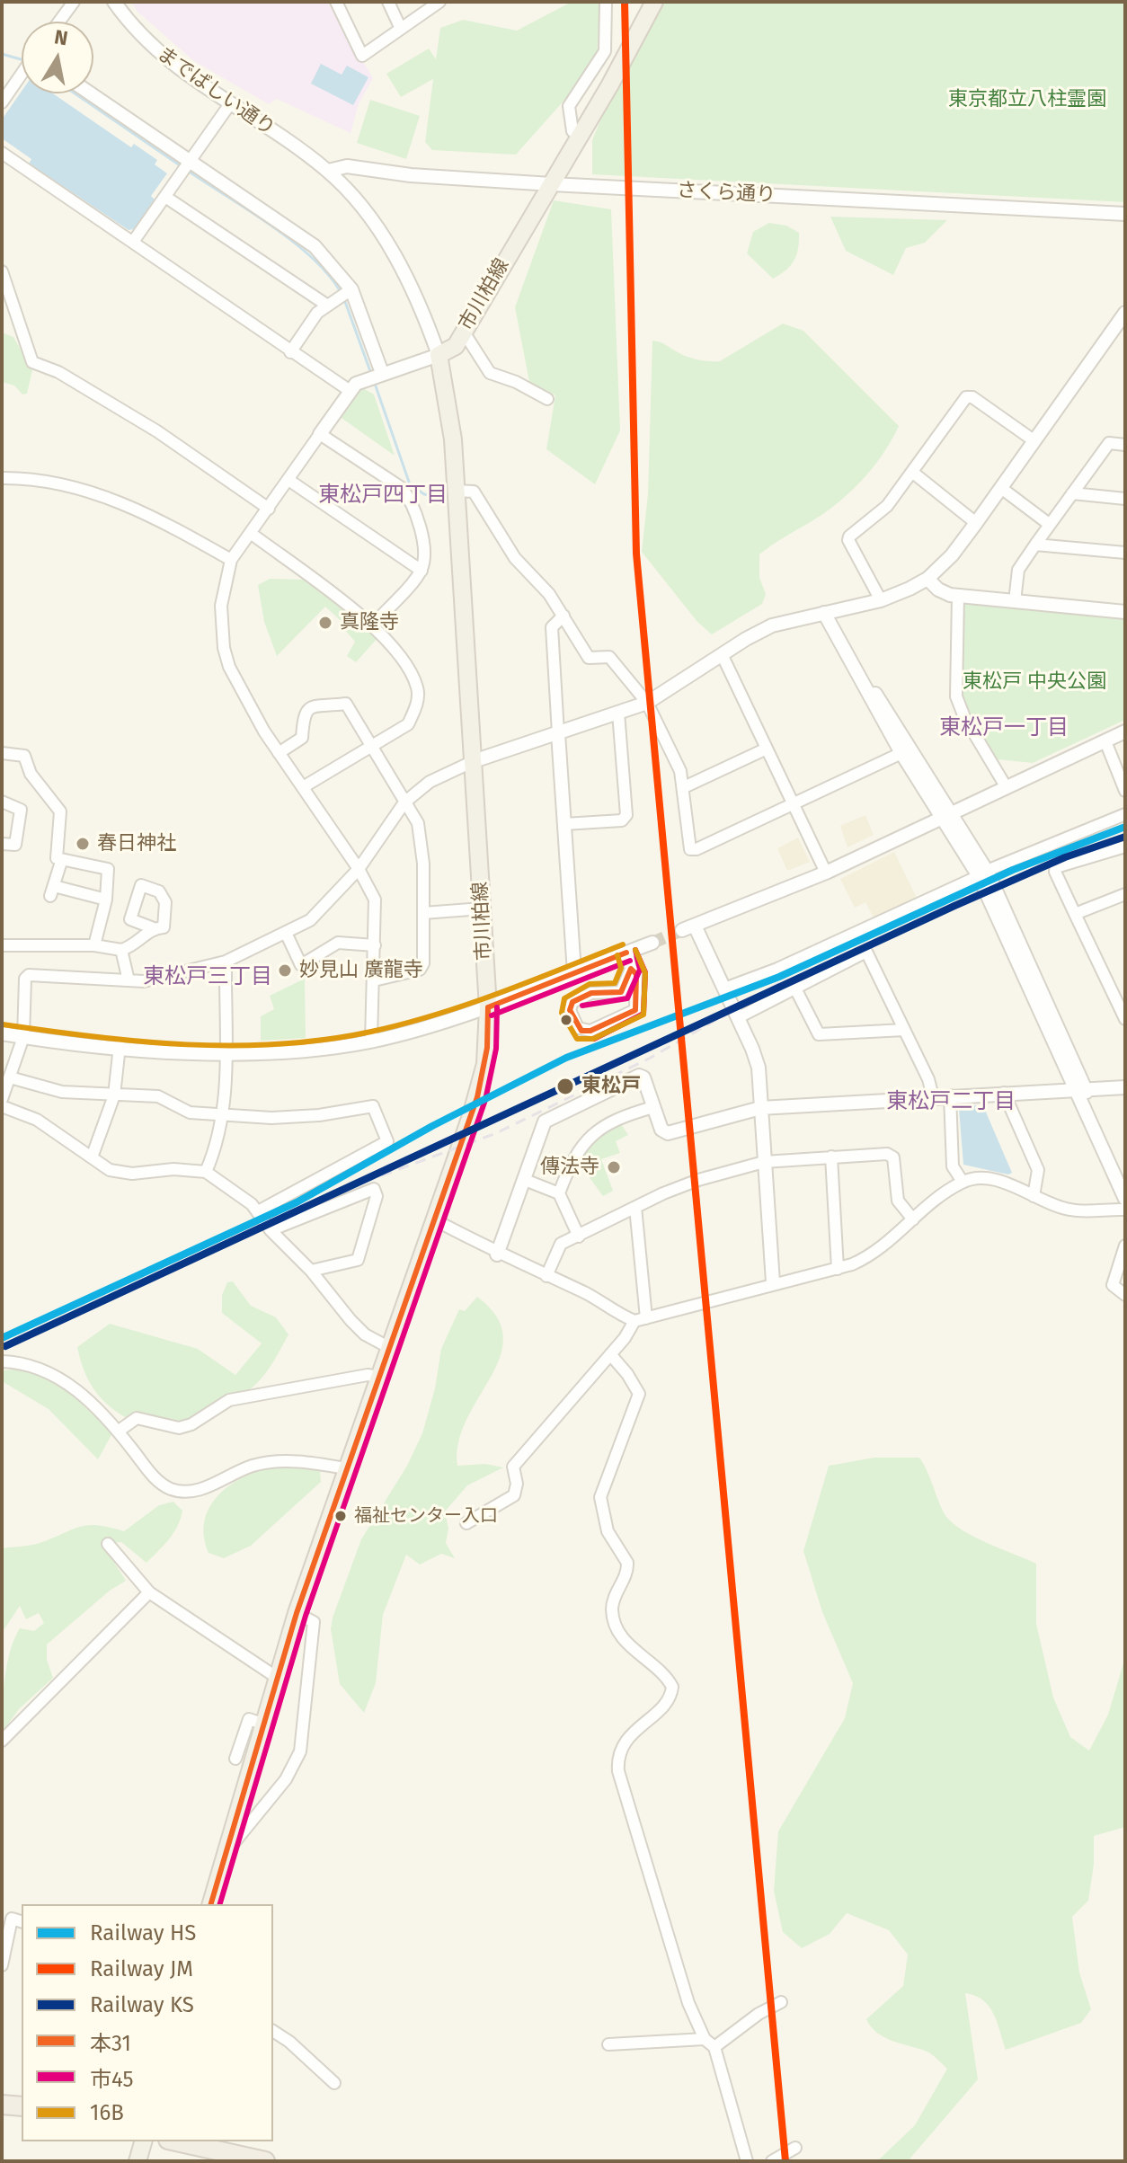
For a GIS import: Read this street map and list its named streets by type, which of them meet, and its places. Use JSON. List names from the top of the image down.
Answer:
{
  "streets": {
    "main road": ["市川柏線"],
    "street": ["までばしい通り", "さくら通り"]
  },
  "crossings": [
    ["までばしい通り", "さくら通り"],
    ["までばしい通り", "市川柏線"],
    ["さくら通り", "市川柏線"]
  ],
  "districts": [
    "東松戸四丁目",
    "東松戸一丁目",
    "東松戸三丁目",
    "東松戸二丁目"
  ],
  "parks": ["東京都立八柱霊園", "東松戸 中央公園"],
  "places": [
    "真隆寺",
    "春日神社",
    "妙見山 廣龍寺",
    "東松戸",
    "傳法寺",
    "福祉センター入口"
  ],
  "lines": [
    "rail line JM",
    "rail line HS",
    "rail line KS",
    "transit line 16B",
    "transit line 市45",
    "transit line 本31"
  ],
  "legend": [
    "Railway HS",
    "Railway JM",
    "Railway KS",
    "本31",
    "市45",
    "16B"
  ],
  "north": "top"
}
